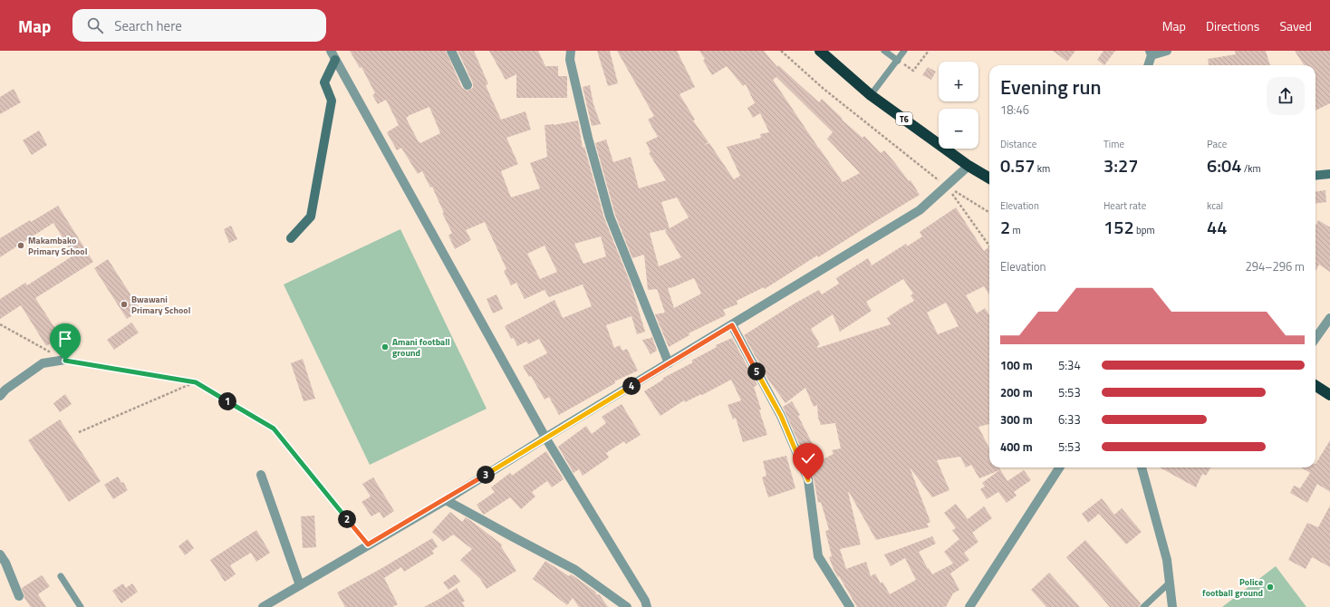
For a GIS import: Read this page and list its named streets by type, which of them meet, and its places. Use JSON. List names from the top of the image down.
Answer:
{
  "streets": {
    "highway": ["T6"]
  },
  "places": [
    "Makambako Primary School",
    "Bwawani Primary School",
    "Amani football ground",
    "Police football ground"
  ],
  "page": {
    "header": "Map",
    "search": "Search here",
    "nav": ["Map", "Directions", "Saved"],
    "map_buttons": ["+", "−"],
    "heading": ["Evening run", "18:46"],
    "stats": [
      ["Distance", "0.57 km"],
      ["Time", "3:27"],
      ["Pace", "6:04 /km"],
      ["Elevation", "2 m"],
      ["Heart rate", "152 bpm"],
      ["kcal", "44"]
    ],
    "chart": ["Elevation", "294–296 m"],
    "list": [
      {
        "name": "100 m",
        "note": "5:34"
      },
      {
        "name": "200 m",
        "note": "5:53"
      },
      {
        "name": "300 m",
        "note": "6:33"
      },
      {
        "name": "400 m",
        "note": "5:53"
      }
    ],
    "pins": [
      "5",
      "4",
      "1",
      "3",
      "2"
    ]
  }
}
